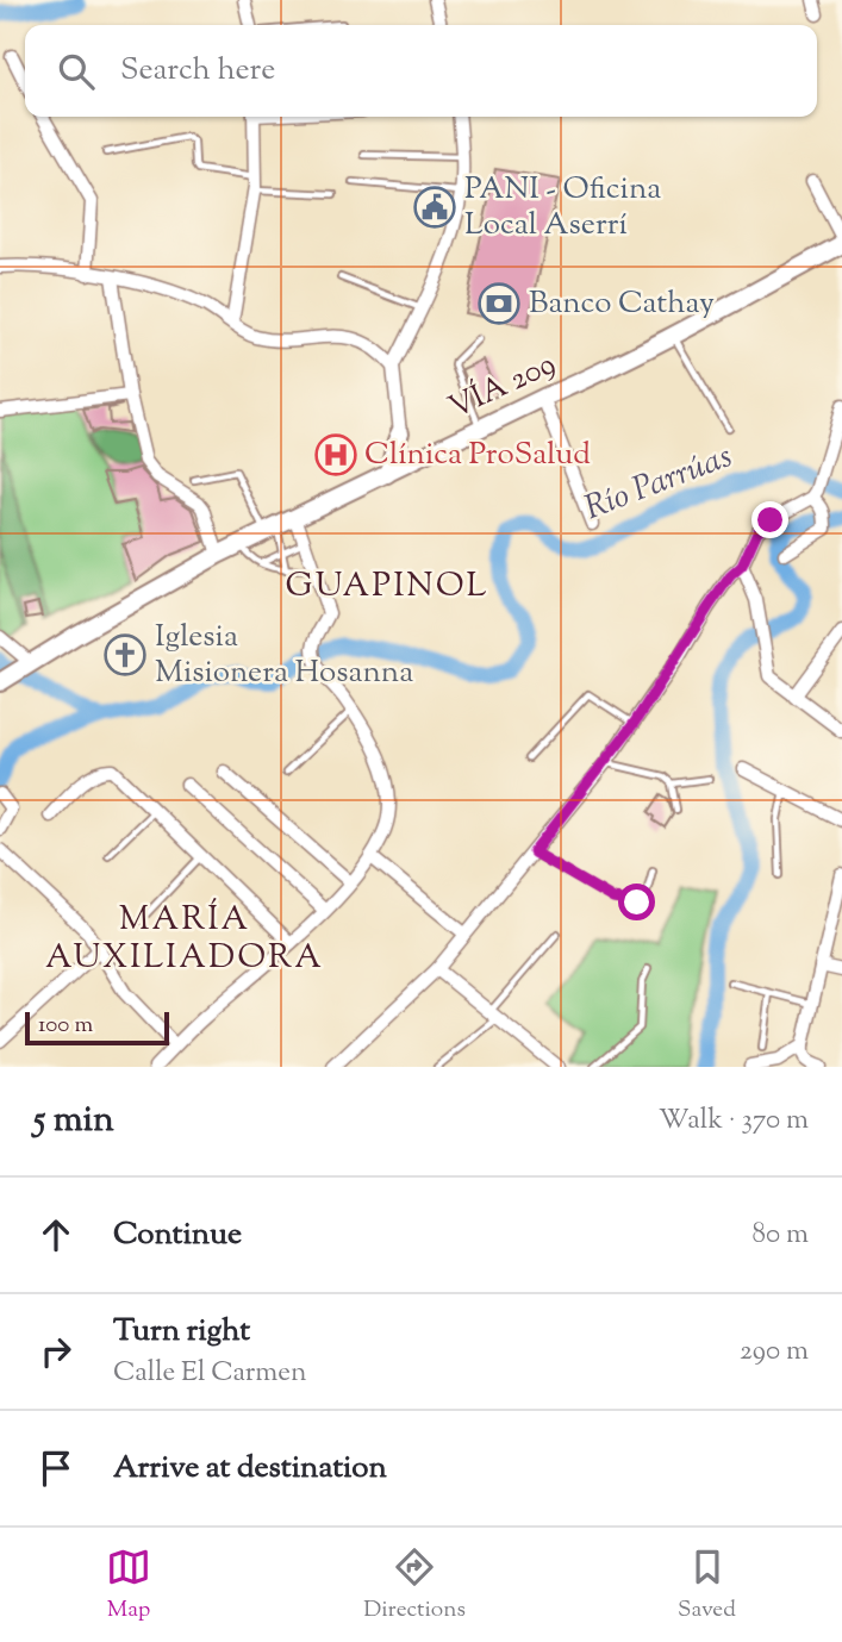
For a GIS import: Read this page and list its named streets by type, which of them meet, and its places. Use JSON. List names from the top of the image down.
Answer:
{
  "streets": {
    "main road": ["VÍA 209"]
  },
  "districts": ["GUAPINOL", "MARÍA AUXILIADORA"],
  "water": ["Río Parrúas"],
  "places": {
    "public building": ["PANI - Oficina Local Aserrí"],
    "bank": ["Banco Cathay"],
    "hospital": ["Clínica ProSalud"],
    "church": ["Iglesia Misionera Hosanna"]
  },
  "scale_bar": "100 m",
  "page": {
    "search": "Search here",
    "scale": "100 m",
    "heading": ["5 min", "Walk · 370 m"],
    "list": [
      ["Continue", "80 m"],
      ["Turn right", "Calle El Carmen", "290 m"],
      "Arrive at destination"
    ],
    "nav": ["Map", "Directions", "Saved"]
  }
}
